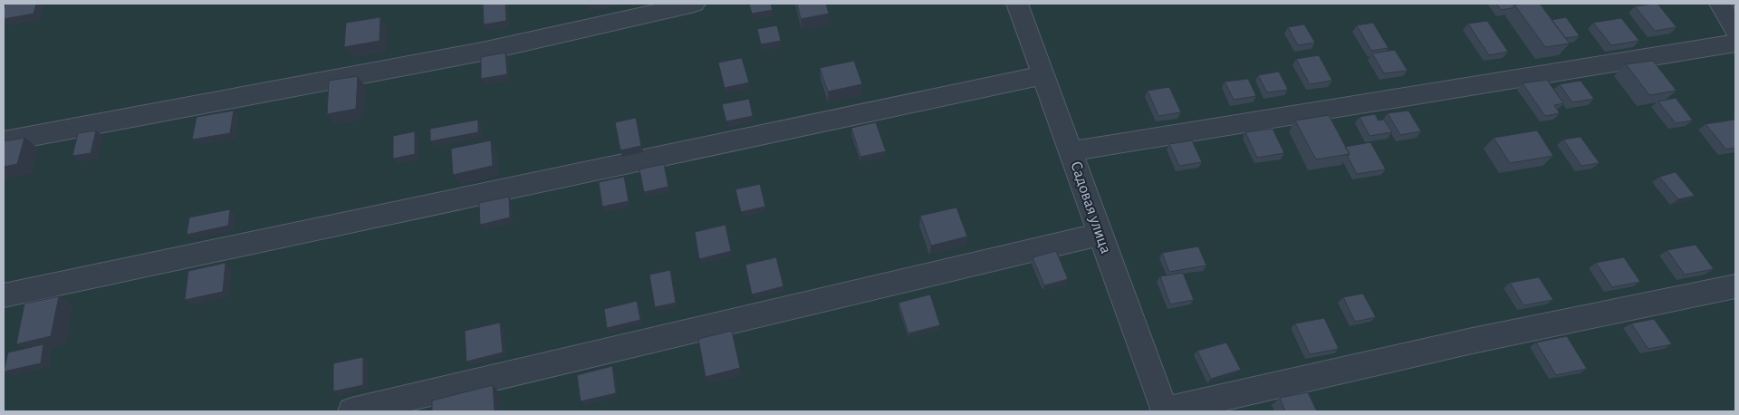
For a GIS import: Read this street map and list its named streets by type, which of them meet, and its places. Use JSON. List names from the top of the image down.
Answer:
{
  "streets": {
    "lane": ["Садовая улица"]
  }
}
